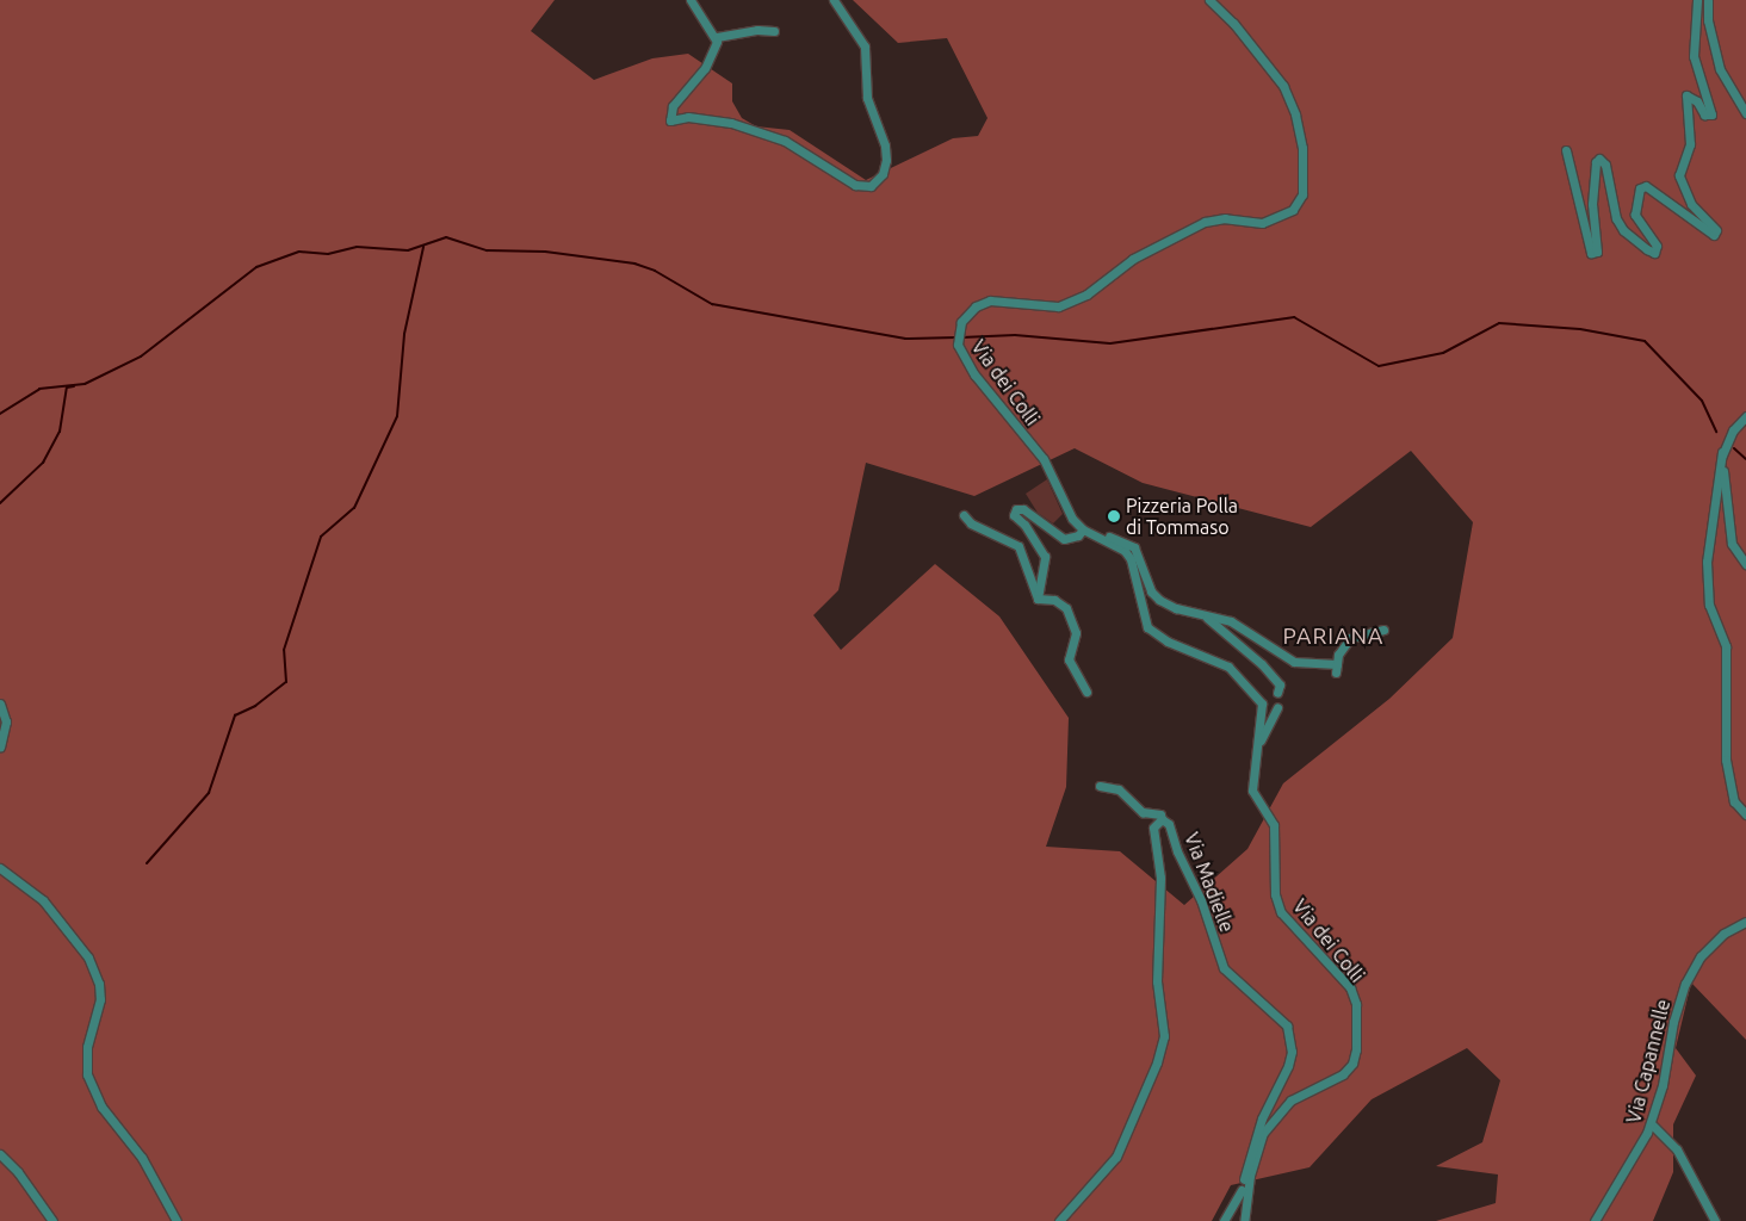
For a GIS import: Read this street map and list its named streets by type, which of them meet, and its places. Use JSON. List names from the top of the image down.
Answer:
{
  "streets": {
    "street": ["Via dei Colli", "Via Madielle", "Via Capannelle"]
  },
  "crossings": [
    ["Via dei Colli", "Via Madielle"]
  ],
  "districts": ["PARIANA"],
  "places": ["Pizzeria Polla di Tommaso"]
}
